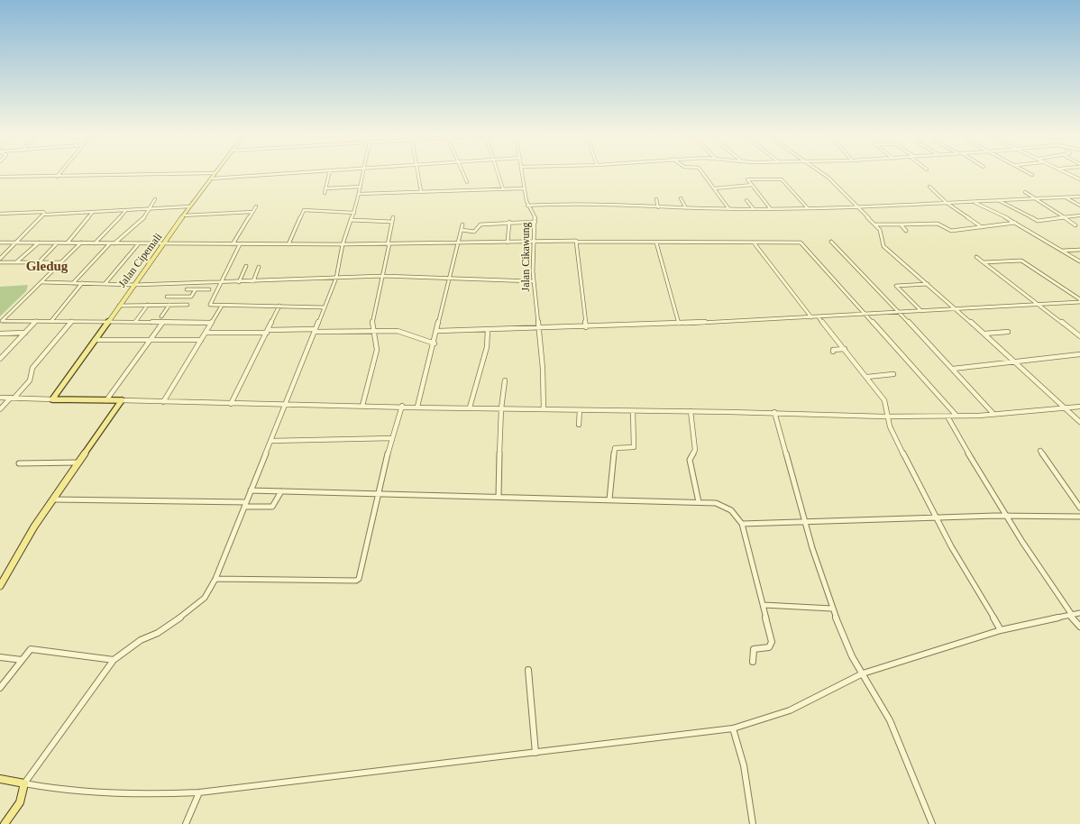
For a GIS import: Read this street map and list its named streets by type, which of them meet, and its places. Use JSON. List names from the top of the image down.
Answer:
{
  "streets": {
    "main road": ["Jalan Cipemali"],
    "street": ["Jalan Cikawung"]
  },
  "districts": ["Gledug"]
}
